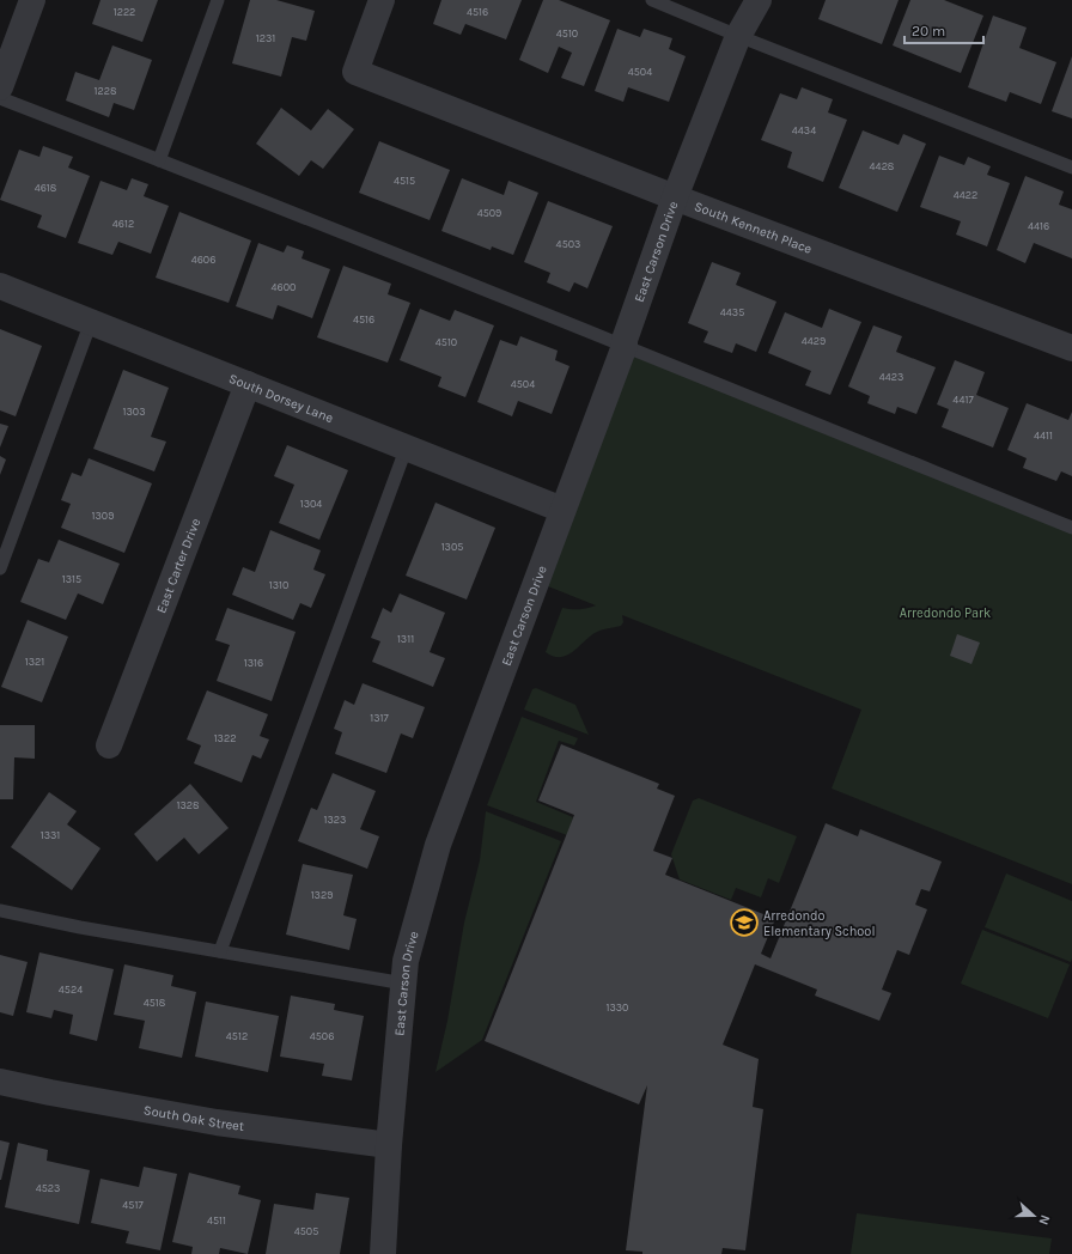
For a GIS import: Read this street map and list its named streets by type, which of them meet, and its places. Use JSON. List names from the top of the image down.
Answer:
{
  "streets": {
    "street": [
      "South Kenneth Place",
      "East Carson Drive",
      "South Dorsey Lane",
      "East Carter Drive",
      "South Oak Street"
    ]
  },
  "crossings": [
    ["South Kenneth Place", "East Carson Drive"],
    ["East Carson Drive", "South Dorsey Lane"],
    ["East Carson Drive", "South Oak Street"],
    ["South Dorsey Lane", "East Carter Drive"]
  ],
  "parks": ["Arredondo Park"],
  "places": {
    "school or university": ["Arredondo Elementary School"]
  },
  "house_numbers": [
    "1222",
    "4516",
    "4510",
    "1231",
    "4504",
    "1228",
    "4434",
    "4428",
    "4515",
    "4618",
    "4422",
    "4509",
    "4612",
    "4416",
    "4503",
    "4606",
    "4600",
    "4435",
    "4516",
    "4429",
    "4510",
    "4423",
    "4504",
    "4417",
    "1303",
    "4411",
    "1304",
    "1309",
    "1305",
    "1315",
    "1310",
    "1311",
    "1321",
    "1316",
    "1317",
    "1322",
    "1328",
    "1323",
    "1331",
    "1329",
    "4524",
    "4518",
    "1330",
    "4512",
    "4506",
    "4523",
    "4517",
    "4511",
    "4505"
  ],
  "scale_bar": "20 m",
  "north": "right"
}
